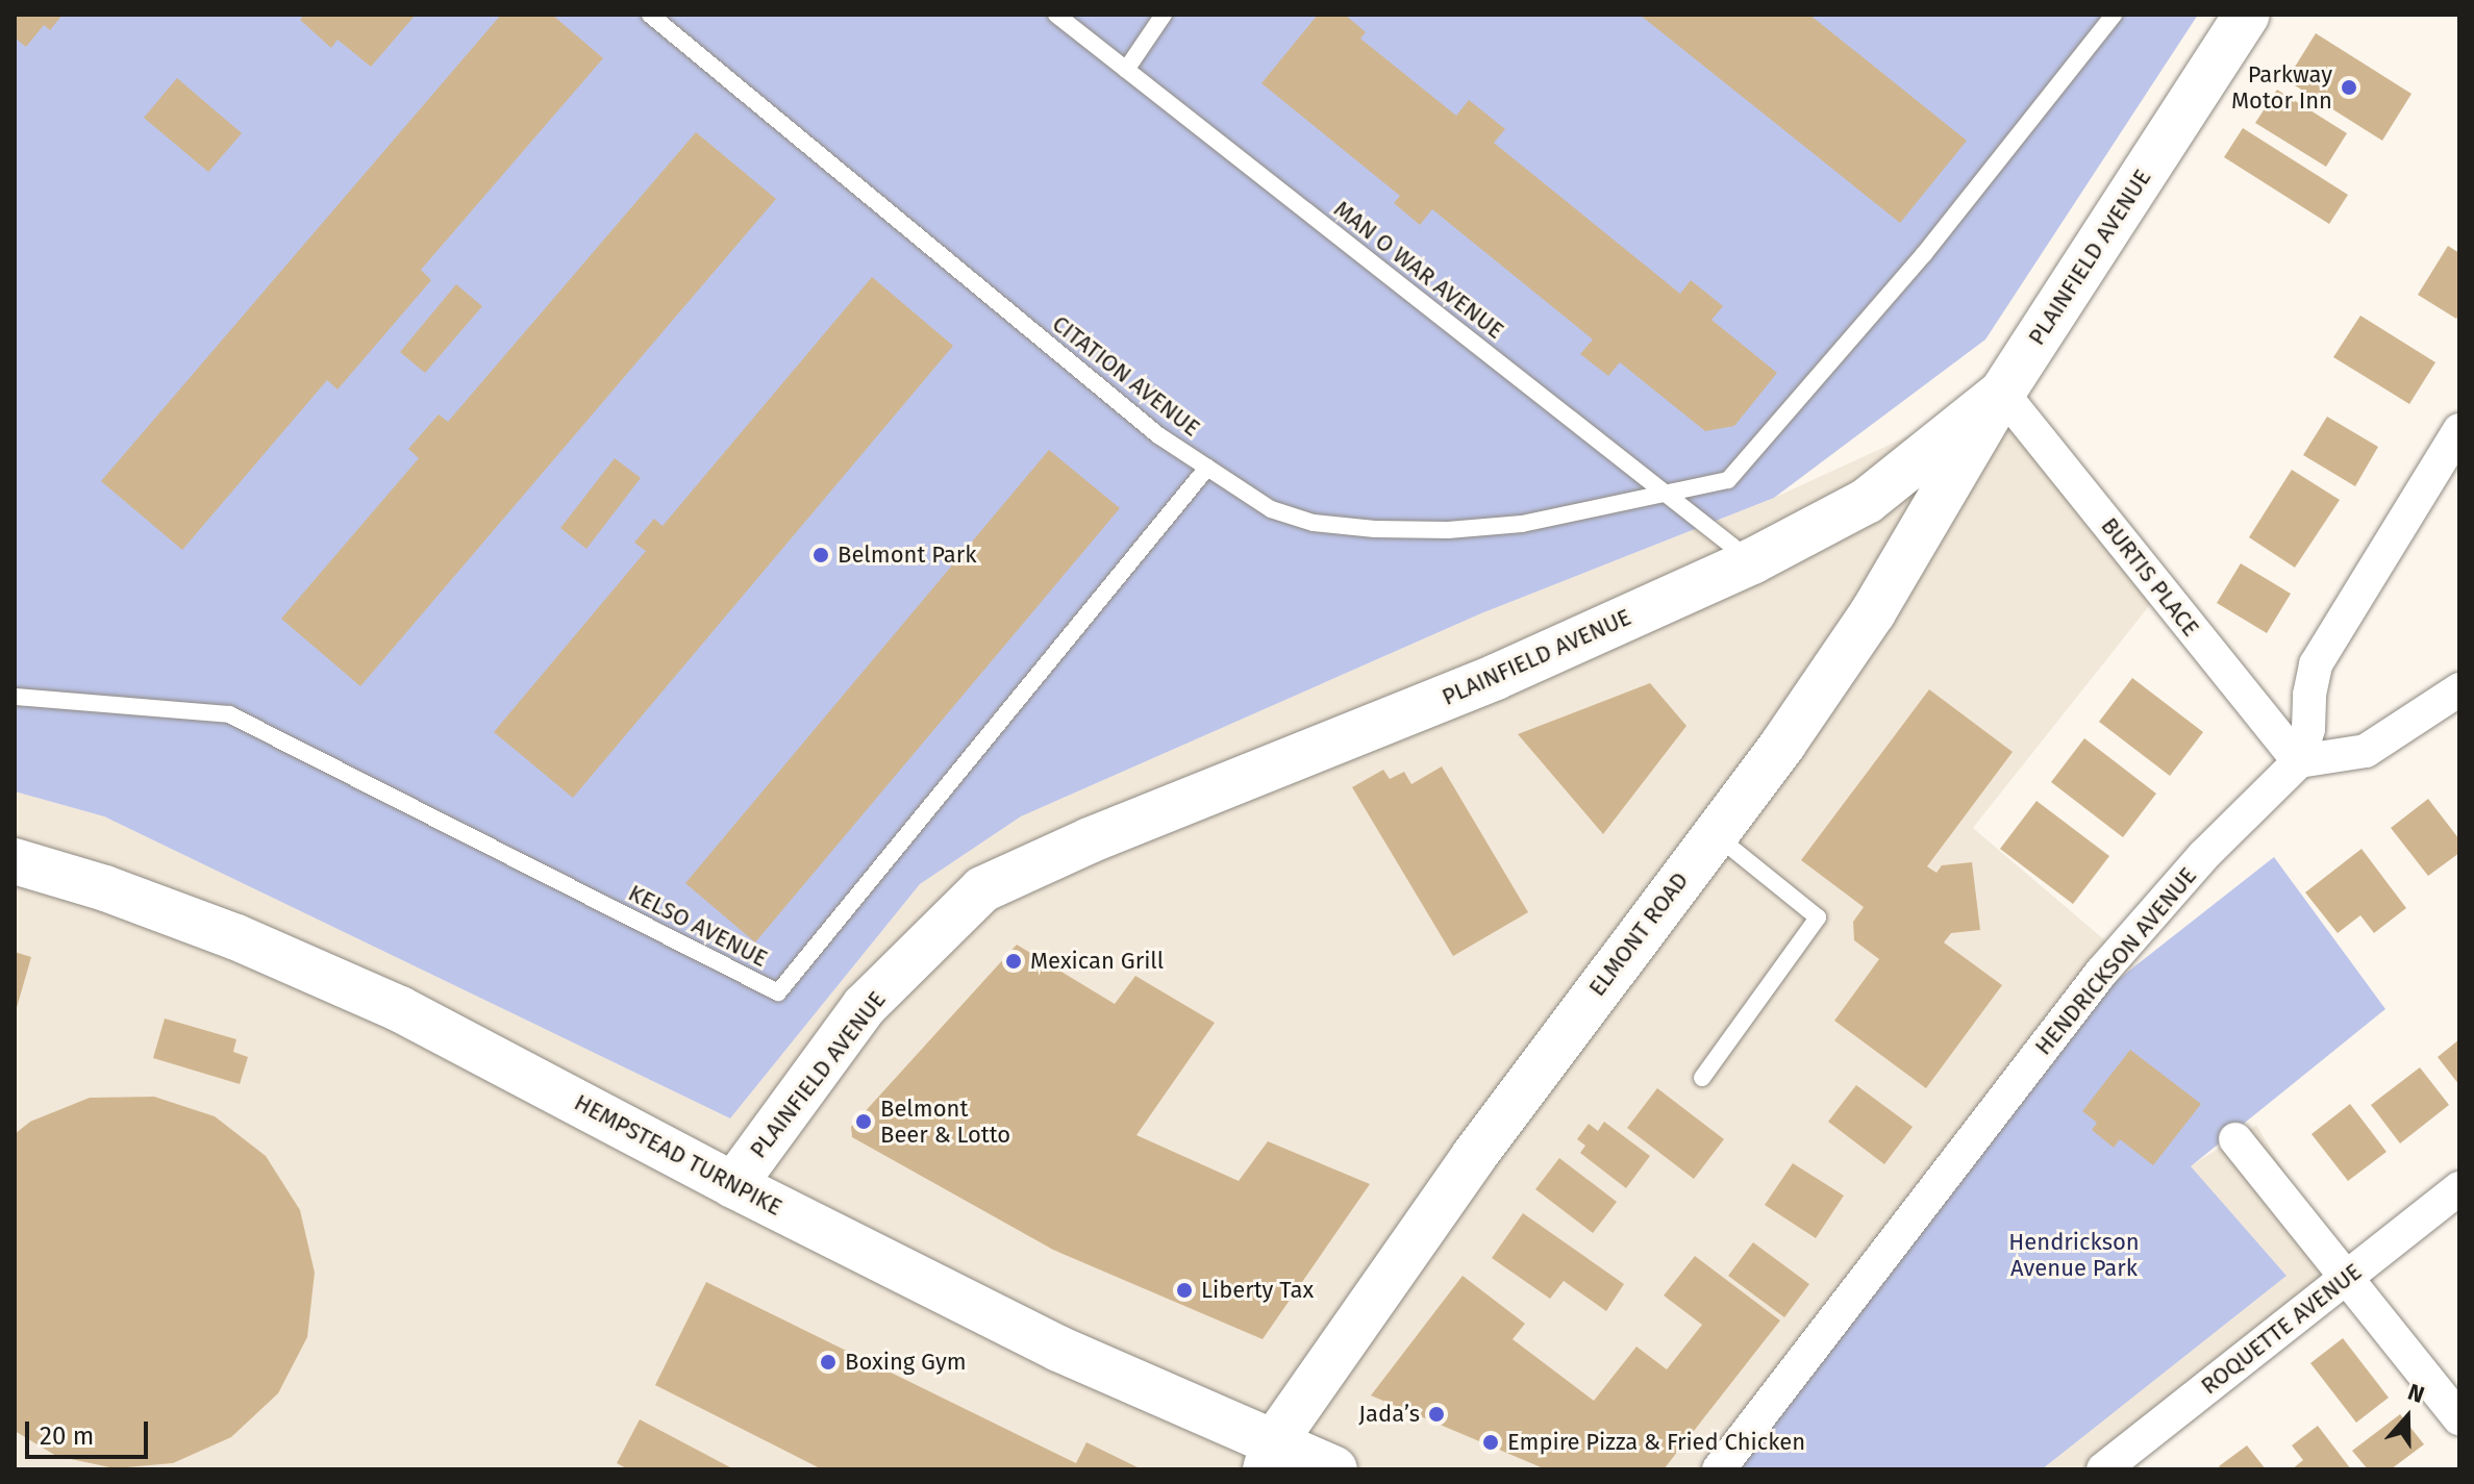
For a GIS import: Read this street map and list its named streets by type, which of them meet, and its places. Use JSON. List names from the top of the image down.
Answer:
{
  "streets": {
    "main road": ["PLAINFIELD AVENUE", "ELMONT ROAD", "HEMPSTEAD TURNPIKE"],
    "street": ["BURTIS PLACE", "HENDRICKSON AVENUE", "ROQUETTE AVENUE"],
    "lane": ["MAN O WAR AVENUE", "CITATION AVENUE", "KELSO AVENUE"]
  },
  "crossings": [
    ["PLAINFIELD AVENUE", "MAN O WAR AVENUE"],
    ["PLAINFIELD AVENUE", "BURTIS PLACE"],
    ["PLAINFIELD AVENUE", "ELMONT ROAD"],
    ["PLAINFIELD AVENUE", "HEMPSTEAD TURNPIKE"],
    ["MAN O WAR AVENUE", "CITATION AVENUE"],
    ["CITATION AVENUE", "KELSO AVENUE"],
    ["BURTIS PLACE", "ELMONT ROAD"],
    ["BURTIS PLACE", "HENDRICKSON AVENUE"],
    ["ELMONT ROAD", "HEMPSTEAD TURNPIKE"]
  ],
  "parks": ["Hendrickson Avenue Park"],
  "places": [
    "Parkway Motor Inn",
    "Belmont Park",
    "Mexican Grill",
    "Belmont Beer & Lotto",
    "Liberty Tax",
    "Boxing Gym",
    "Jada’s",
    "Empire Pizza & Fried Chicken"
  ],
  "scale_bar": "20 m",
  "north": "top"
}
